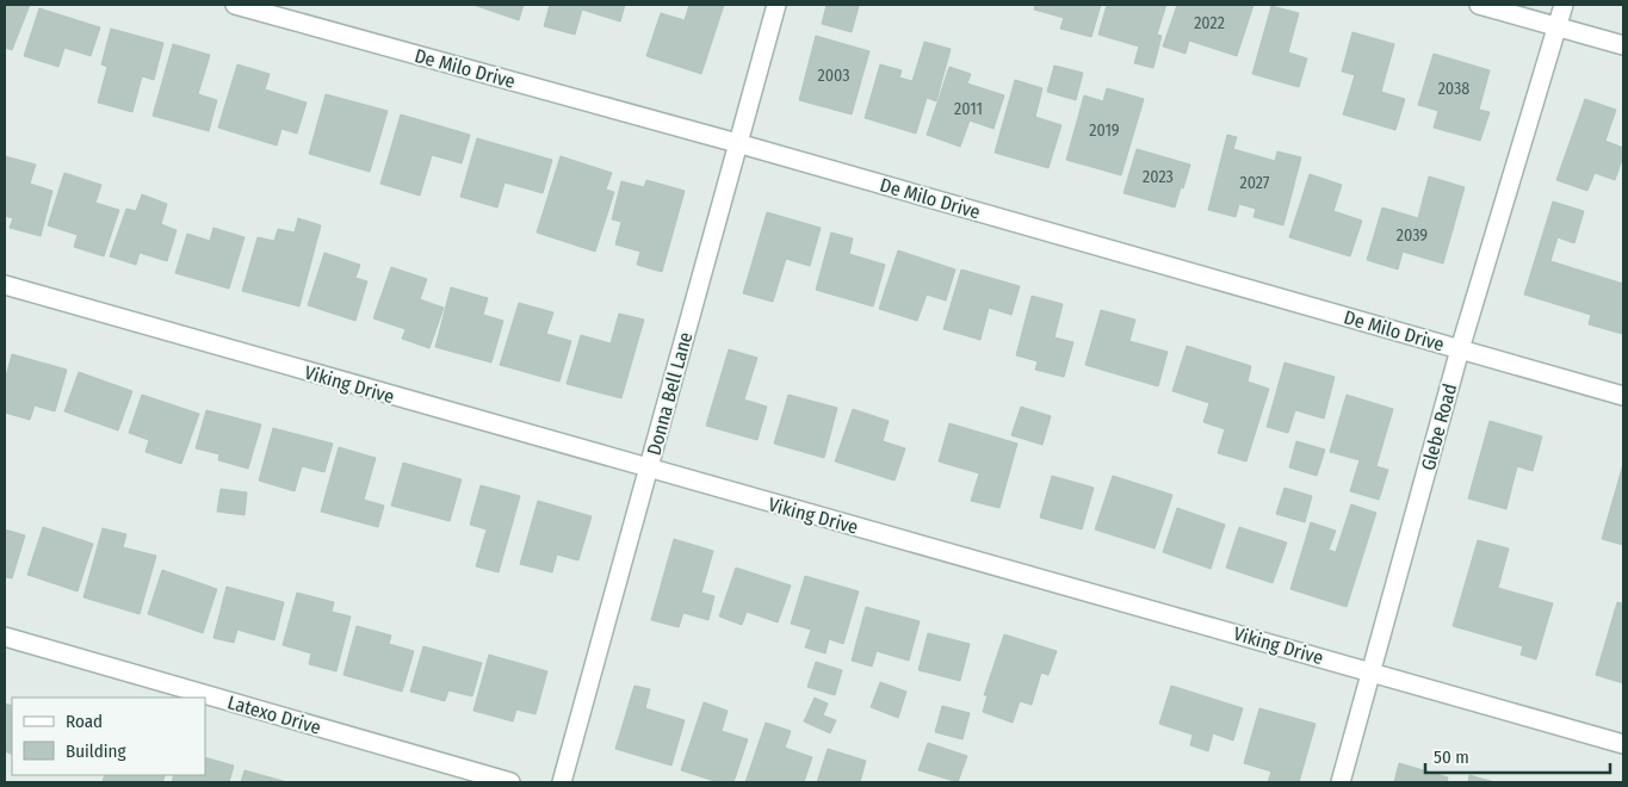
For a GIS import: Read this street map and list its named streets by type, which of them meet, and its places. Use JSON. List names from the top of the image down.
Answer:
{
  "streets": {
    "street": [
      "De Milo Drive",
      "Viking Drive",
      "Donna Bell Lane",
      "Glebe Road",
      "Latexo Drive"
    ]
  },
  "crossings": [
    ["De Milo Drive", "Donna Bell Lane"],
    ["De Milo Drive", "Glebe Road"],
    ["Viking Drive", "Donna Bell Lane"],
    ["Viking Drive", "Glebe Road"]
  ],
  "house_numbers": [
    "2022",
    "2003",
    "2038",
    "2011",
    "2019",
    "2023",
    "2027",
    "2039"
  ],
  "legend": ["Road", "Building"],
  "scale_bar": "50 m"
}
